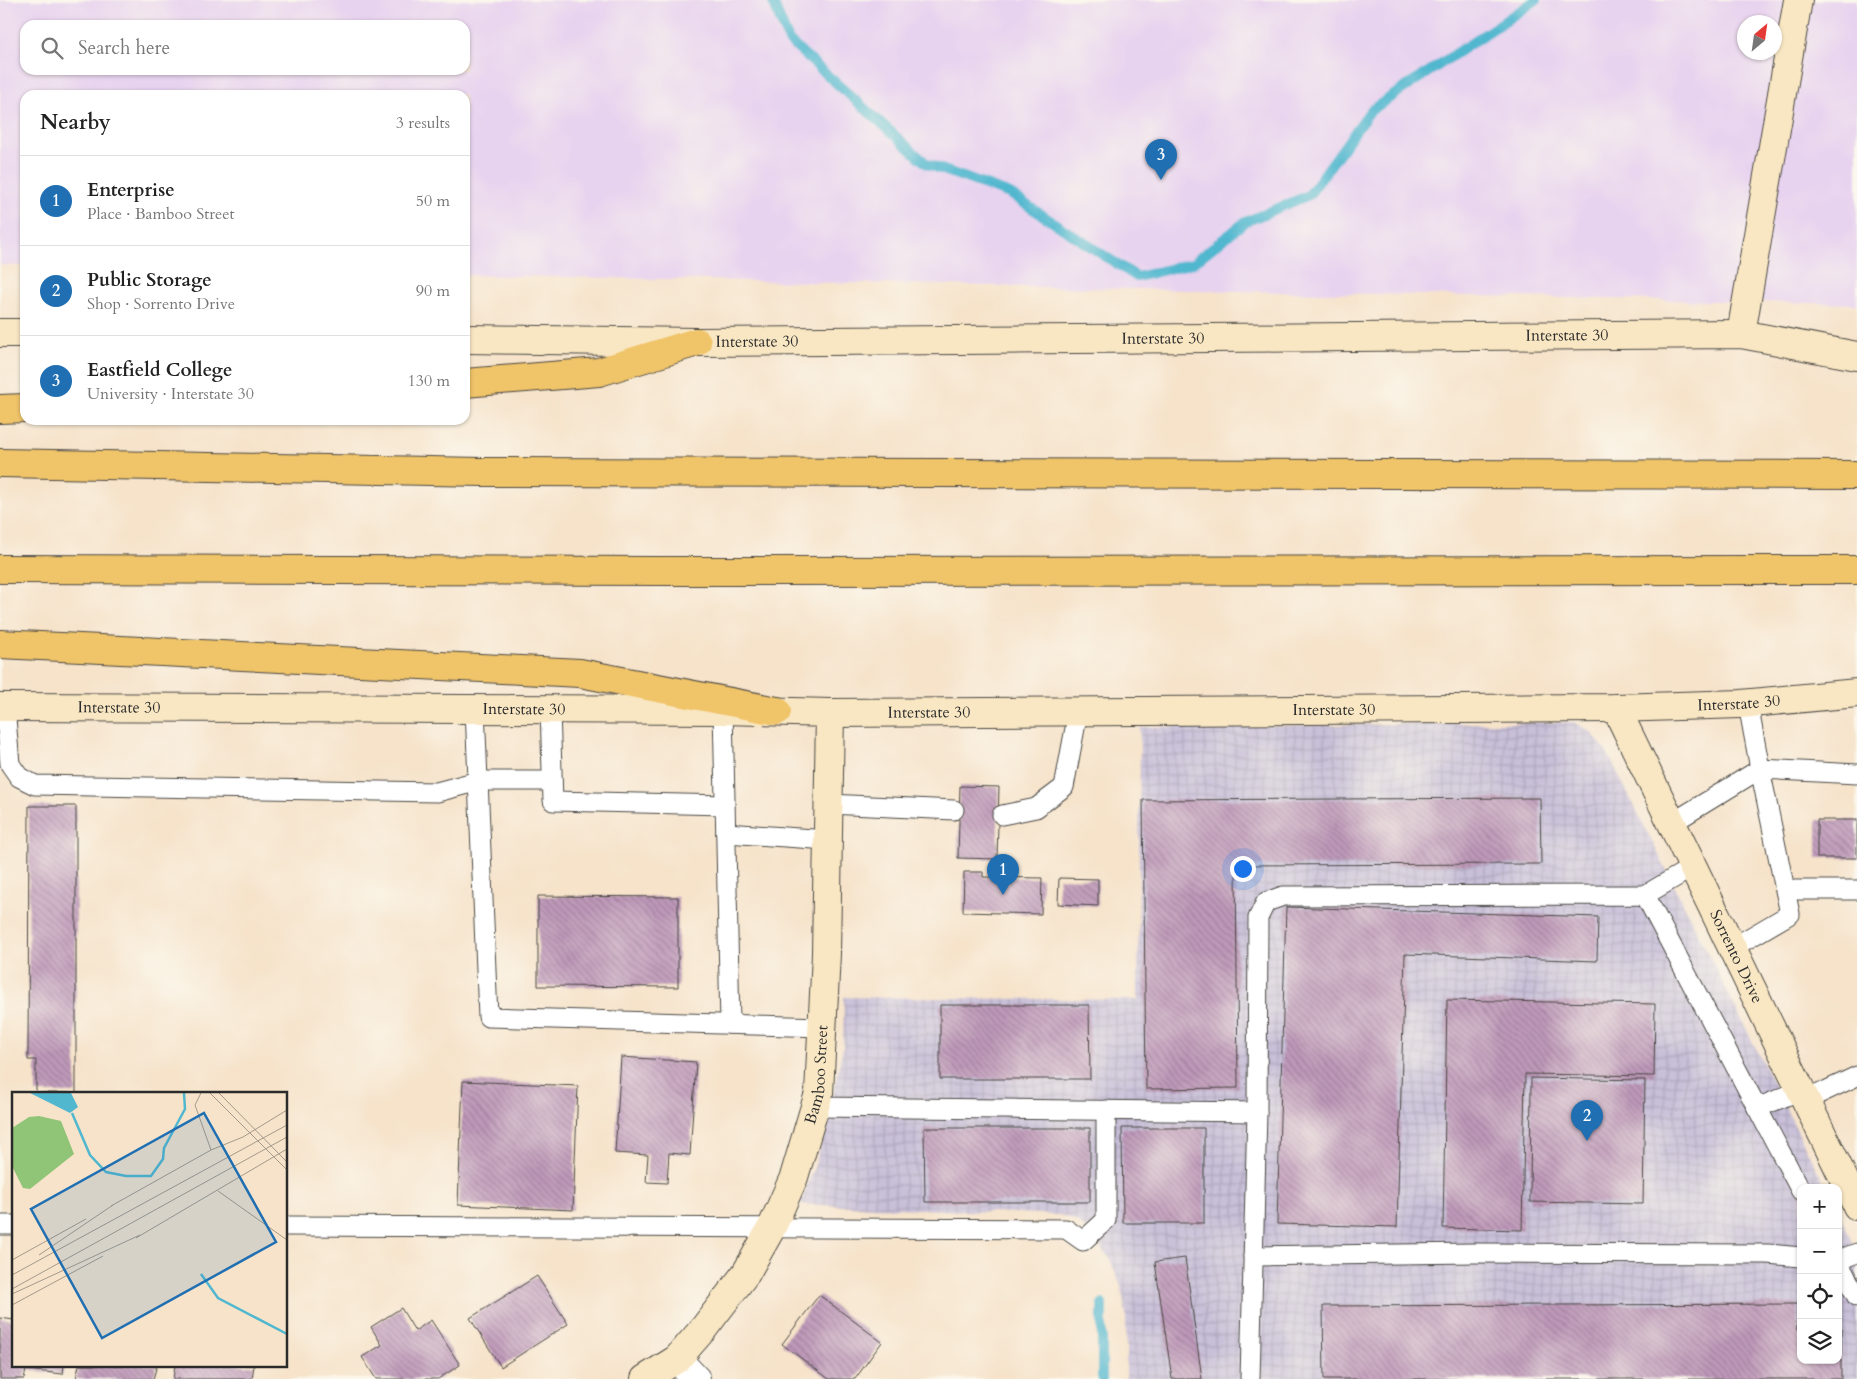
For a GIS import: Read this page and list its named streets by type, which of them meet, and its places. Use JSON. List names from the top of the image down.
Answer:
{
  "streets": {
    "main road": ["Interstate 30", "Sorrento Drive", "Bamboo Street"]
  },
  "crossings": [
    ["Interstate 30", "Sorrento Drive"],
    ["Interstate 30", "Bamboo Street"]
  ],
  "north": "top right",
  "page": {
    "search": "Search here",
    "heading": ["Nearby", "3 results"],
    "pins": ["3", "1", "2"],
    "list": [
      {
        "mark": "1",
        "name": "Enterprise",
        "note": "Place · Bamboo Street",
        "value": "50 m"
      },
      {
        "mark": "2",
        "name": "Public Storage",
        "note": "Shop · Sorrento Drive",
        "value": "90 m"
      },
      {
        "mark": "3",
        "name": "Eastfield College",
        "note": "University · Interstate 30",
        "value": "130 m"
      }
    ],
    "map_buttons": ["+", "−"]
  }
}
